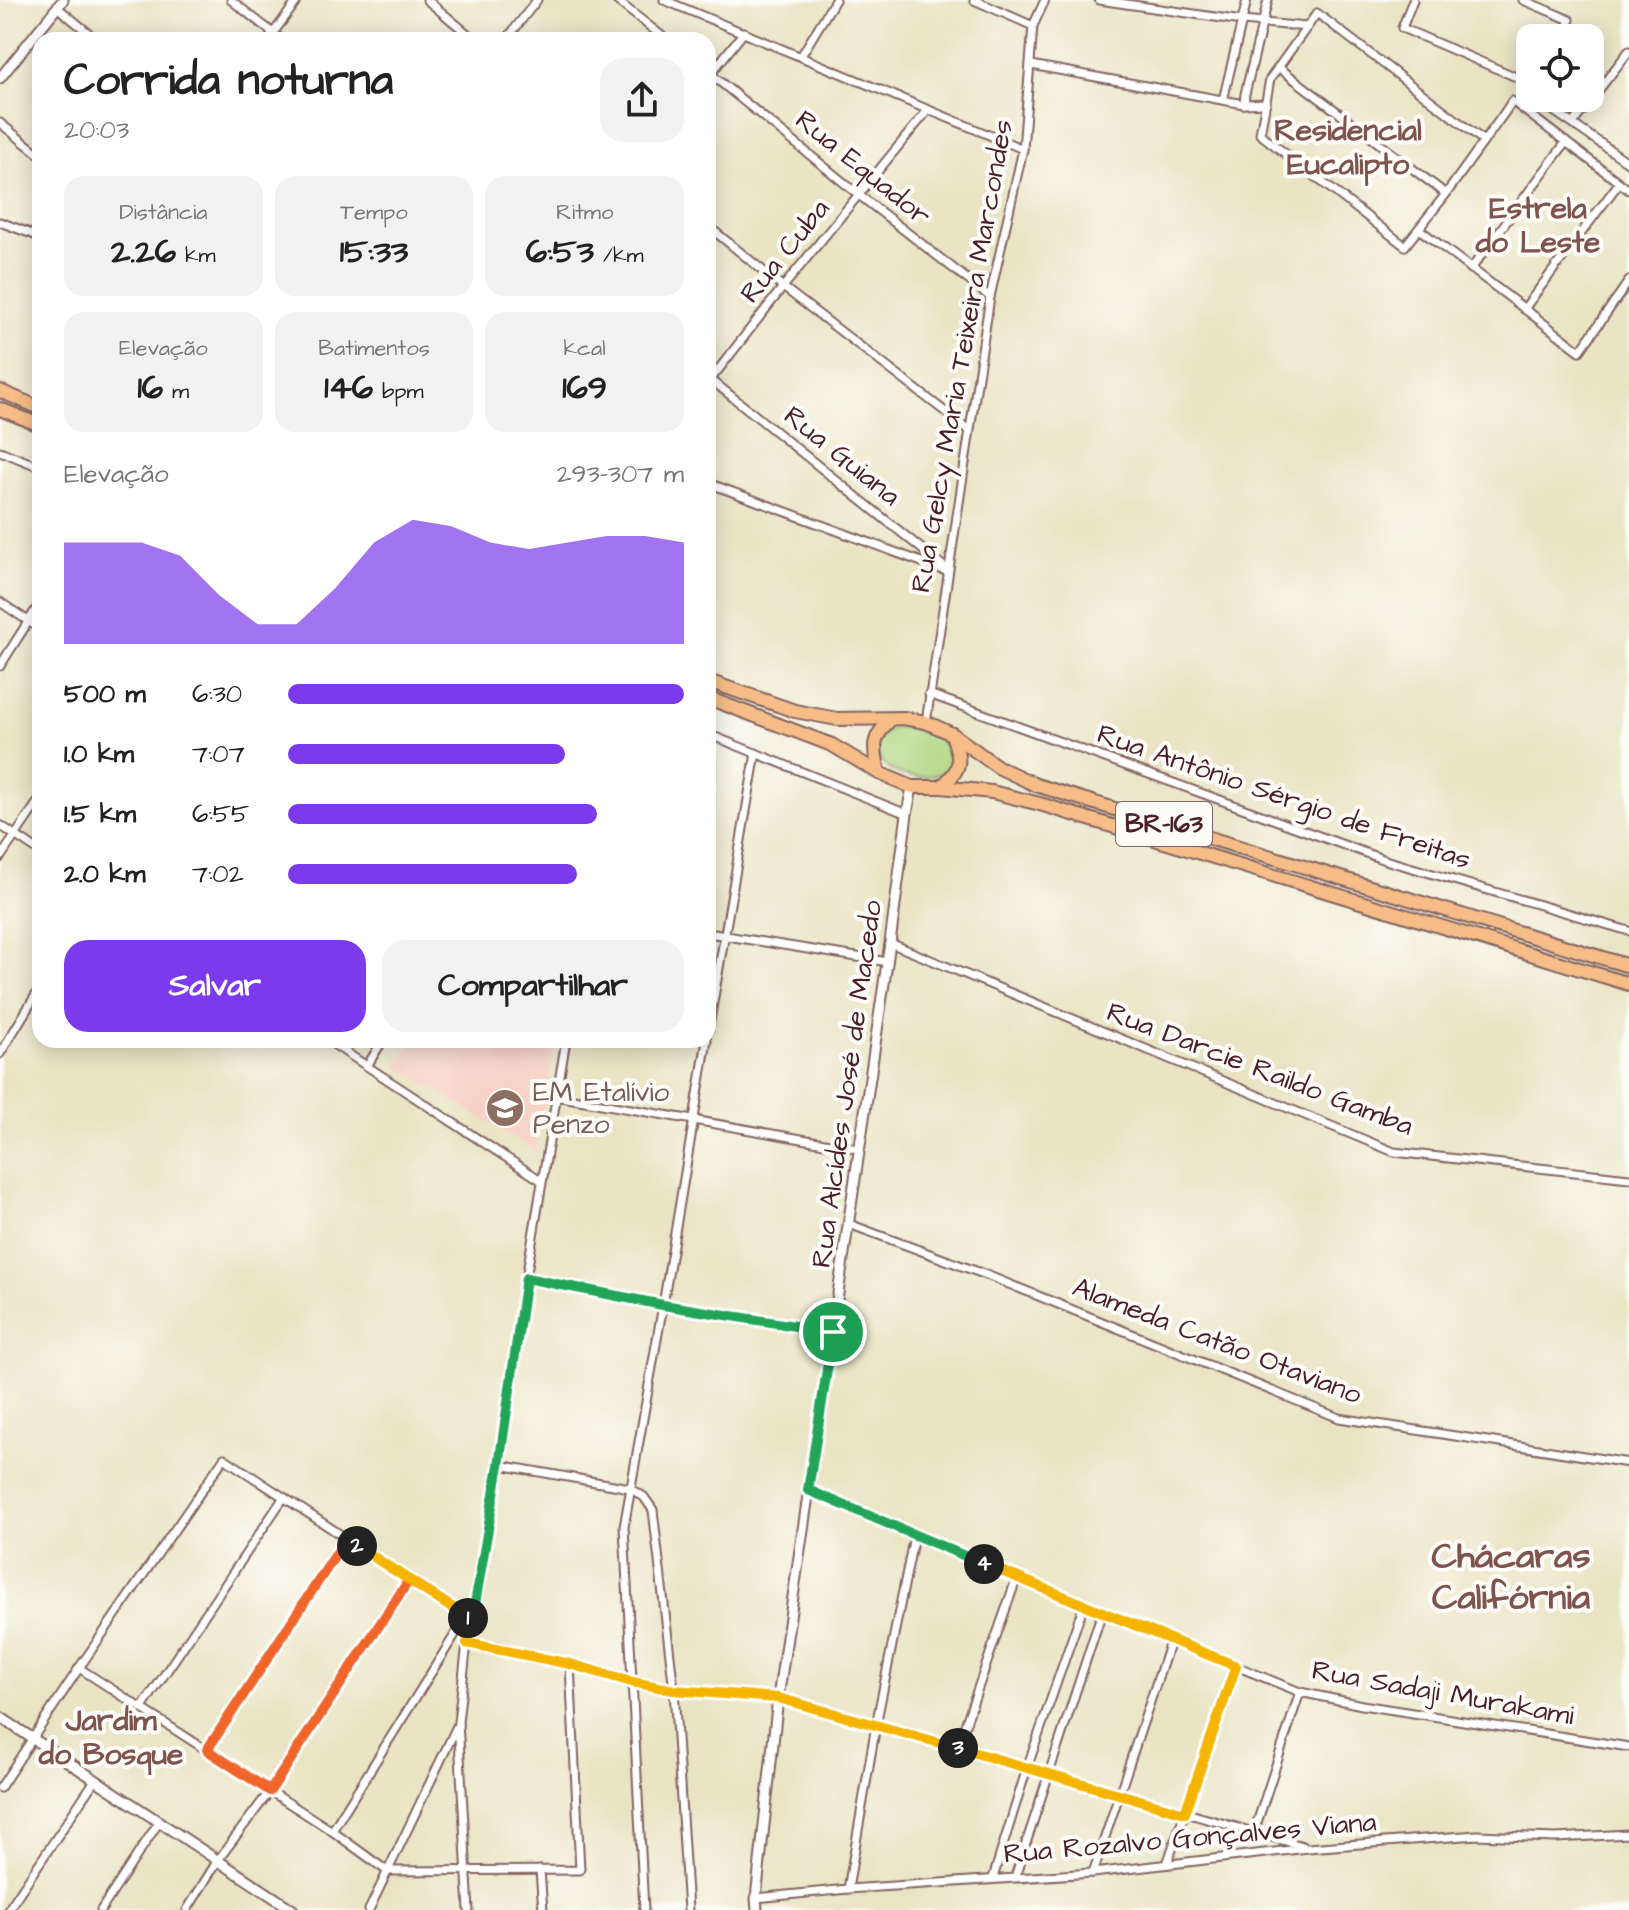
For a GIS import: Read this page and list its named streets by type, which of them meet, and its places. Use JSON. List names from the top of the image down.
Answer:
{
  "streets": {
    "highway": ["BR-163"],
    "street": [
      "Rua Equador",
      "Rua Cuba",
      "Rua Gelcy Maria Teixeira Marcondes",
      "Rua Guiana",
      "Rua Antônio Sérgio de Freitas",
      "Rua Darcie Raildo Gamba",
      "Rua Alcídes José de Macedo",
      "Alameda Catão Otaviano",
      "Rua Sadaji Murakami",
      "Rua Rozalvo Gonçalves Viana"
    ]
  },
  "crossings": [
    ["Rua Equador", "Rua Cuba"],
    ["Rua Equador", "Rua Gelcy Maria Teixeira Marcondes"],
    ["Rua Gelcy Maria Teixeira Marcondes", "Rua Guiana"],
    ["Rua Gelcy Maria Teixeira Marcondes", "Rua Antônio Sérgio de Freitas"],
    ["Rua Gelcy Maria Teixeira Marcondes", "BR-163"],
    ["Rua Gelcy Maria Teixeira Marcondes", "Rua Alcídes José de Macedo"],
    ["BR-163", "Rua Alcídes José de Macedo"],
    ["Rua Darcie Raildo Gamba", "Rua Alcídes José de Macedo"],
    ["Rua Alcídes José de Macedo", "Alameda Catão Otaviano"],
    ["Rua Alcídes José de Macedo", "Rua Sadaji Murakami"],
    ["Rua Alcídes José de Macedo", "Rua Rozalvo Gonçalves Viana"]
  ],
  "districts": [
    "Residencial Eucalipto",
    "Estrela do Leste",
    "Chácaras Califórnia",
    "Jardim do Bosque"
  ],
  "places": {
    "school or university": ["EM Etalívio Penzo"]
  },
  "page": {
    "heading": ["Corrida noturna", "20:03"],
    "stats": [
      ["Distância", "2.26 km"],
      ["Tempo", "15:33"],
      ["Ritmo", "6:53 /km"],
      ["Elevação", "16 m"],
      ["Batimentos", "146 bpm"],
      ["kcal", "169"]
    ],
    "chart": ["Elevação", "293–307 m"],
    "list": [
      {
        "name": "500 m",
        "note": "6:30"
      },
      {
        "name": "1.0 km",
        "note": "7:07"
      },
      {
        "name": "1.5 km",
        "note": "6:55"
      },
      {
        "name": "2.0 km",
        "note": "7:02"
      }
    ],
    "buttons": ["Salvar", "Compartilhar"],
    "pins": [
      "2",
      "4",
      "1",
      "3"
    ]
  }
}
